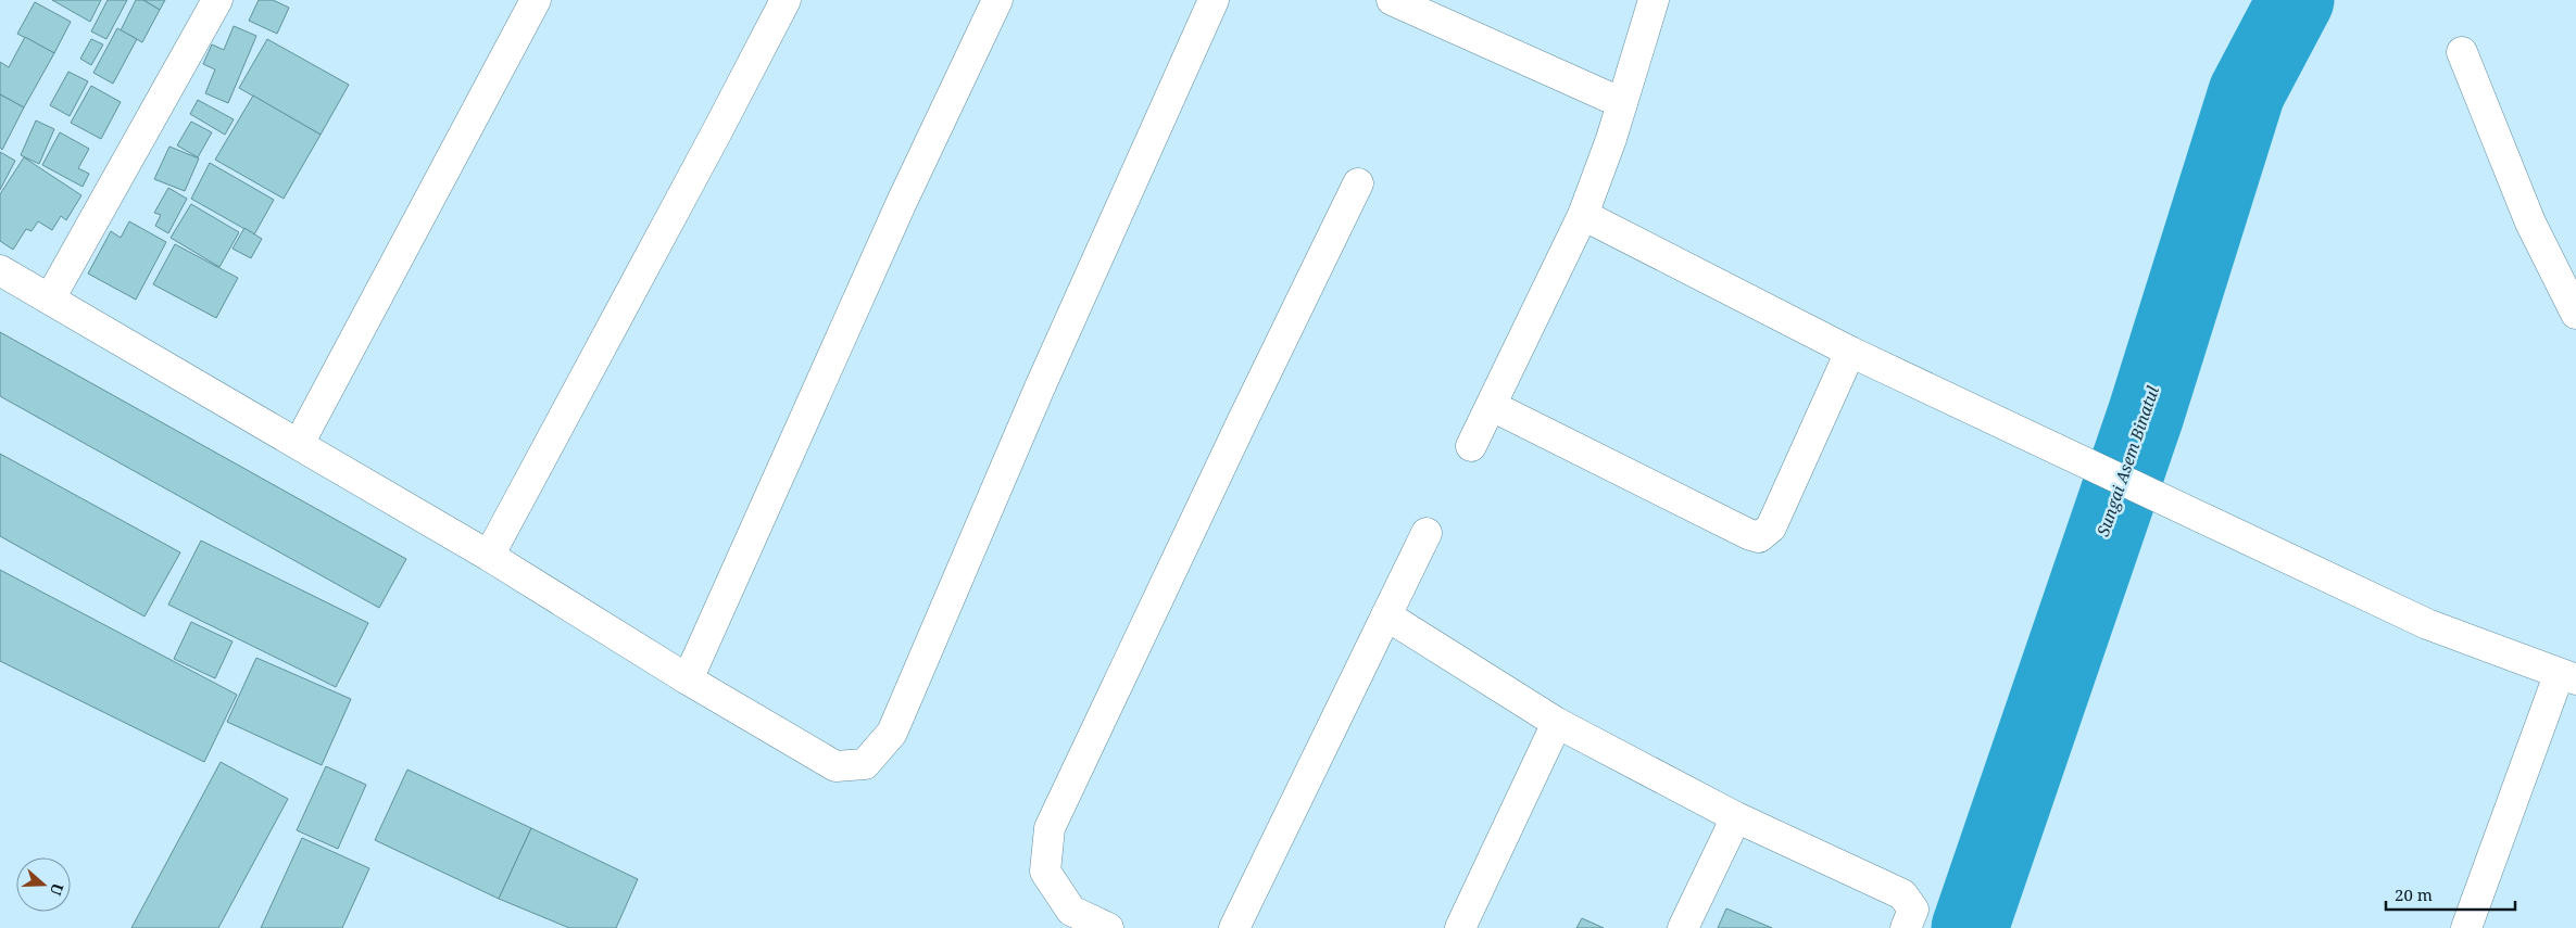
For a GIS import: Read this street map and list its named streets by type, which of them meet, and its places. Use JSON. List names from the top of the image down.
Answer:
{
  "water": ["Sungai Asem Binatul"],
  "scale_bar": "20 m",
  "north": "right"
}
